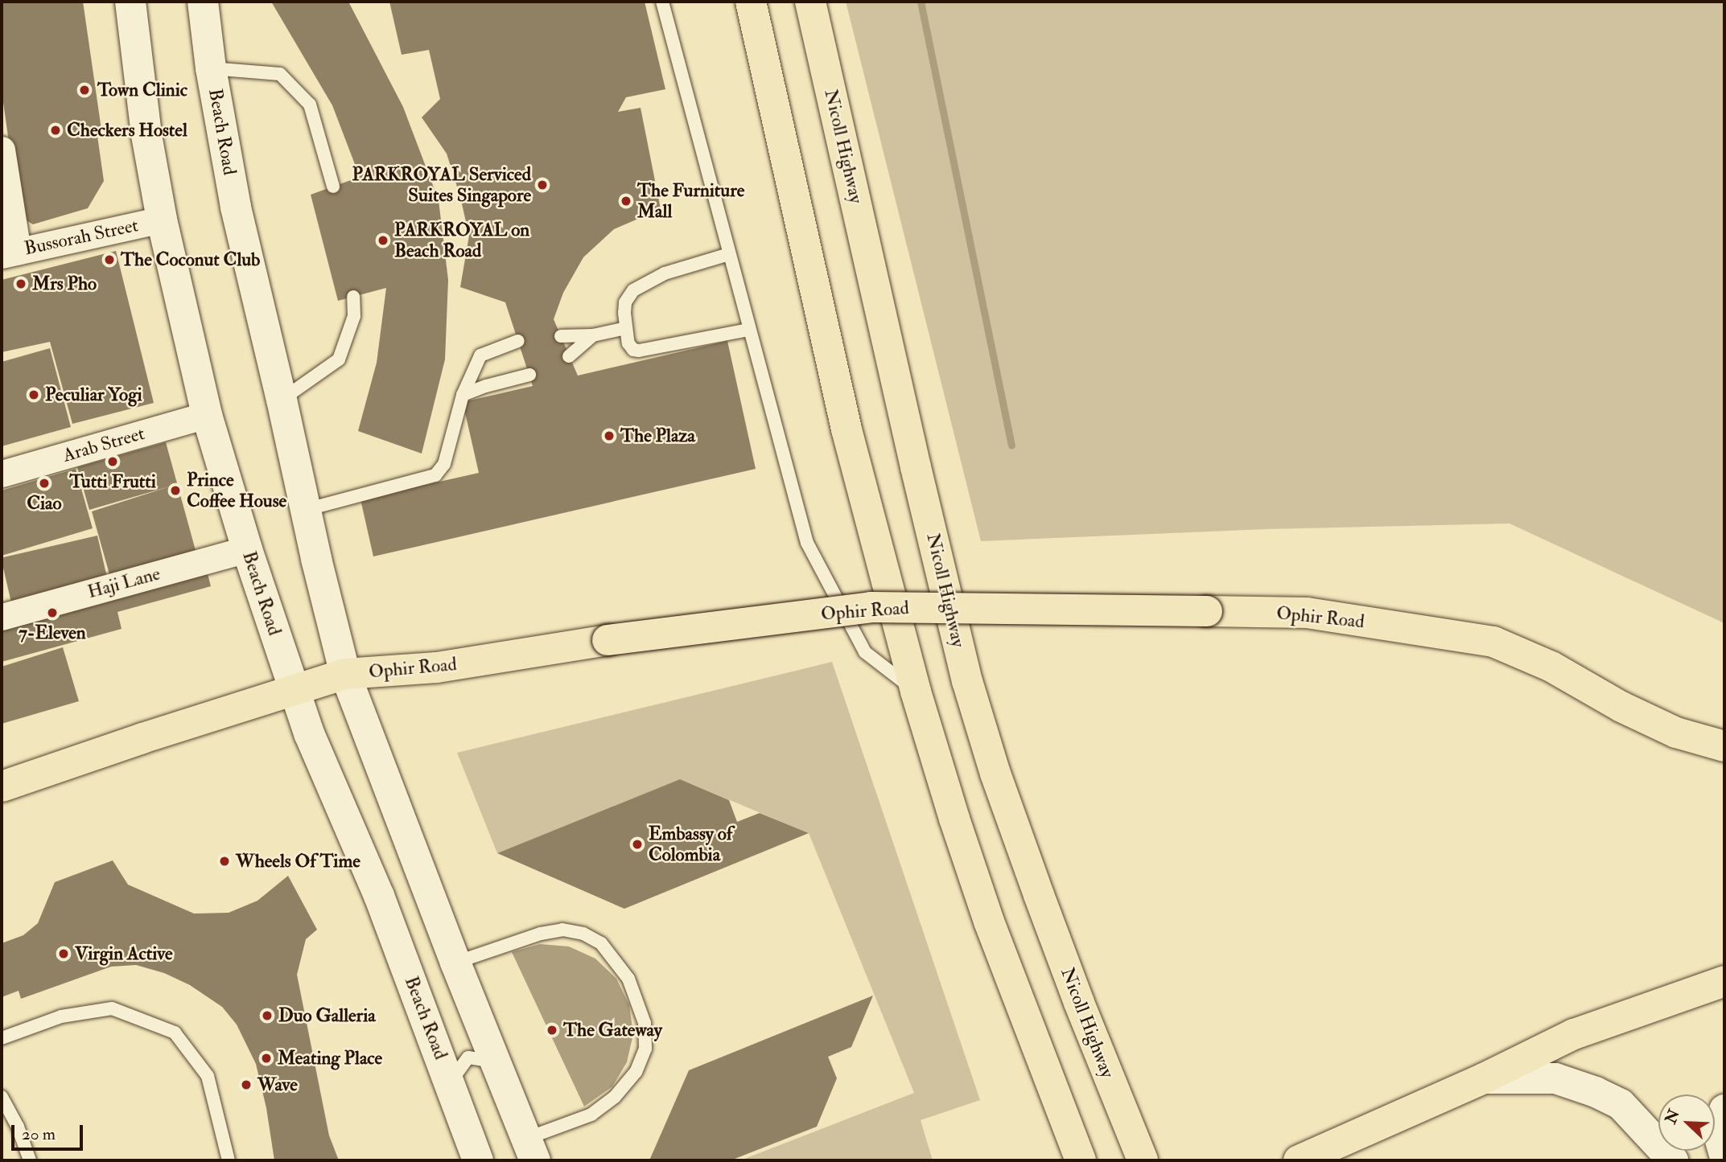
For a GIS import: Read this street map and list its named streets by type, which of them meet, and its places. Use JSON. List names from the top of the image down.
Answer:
{
  "streets": {
    "highway": ["Nicoll Highway", "Ophir Road"],
    "main road": ["Beach Road"],
    "street": ["Bussorah Street", "Arab Street", "Haji Lane"]
  },
  "crossings": [
    ["Beach Road", "Bussorah Street"],
    ["Beach Road", "Arab Street"],
    ["Beach Road", "Haji Lane"],
    ["Beach Road", "Ophir Road"]
  ],
  "places": [
    "Town Clinic",
    "Checkers Hostel",
    "PARKROYAL Serviced Suites Singapore",
    "The Furniture Mall",
    "PARKROYAL on Beach Road",
    "The Coconut Club",
    "Mrs Pho",
    "Peculiar Yogi",
    "The Plaza",
    "Tutti Frutti",
    "Ciao",
    "Prince Coffee House",
    "7-Eleven",
    "Embassy of Colombia",
    "Wheels Of Time",
    "Virgin Active",
    "Duo Galleria",
    "The Gateway",
    "Meating Place",
    "Wave"
  ],
  "scale_bar": "20 m",
  "north": "top left"
}
